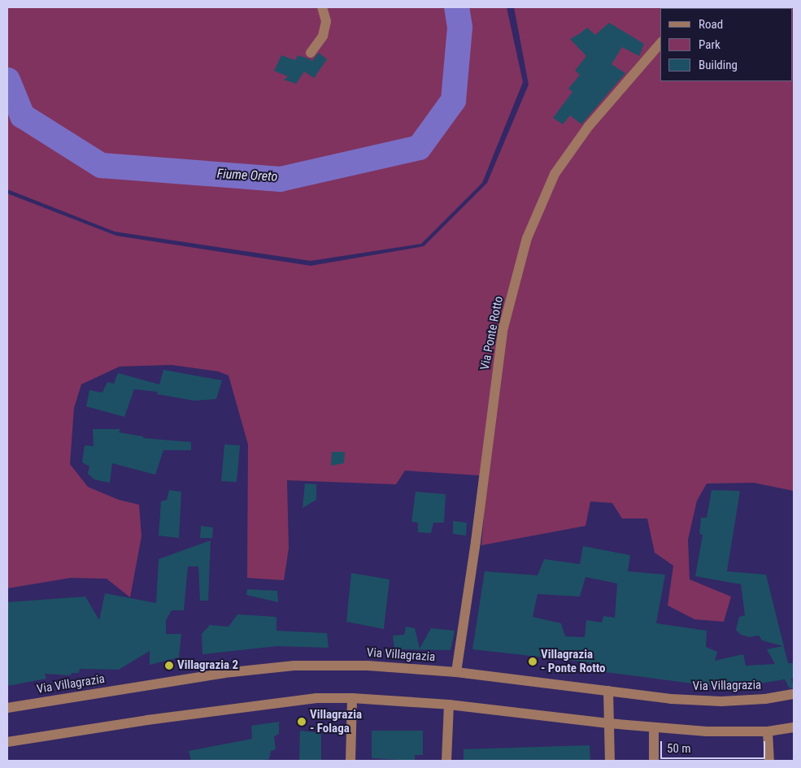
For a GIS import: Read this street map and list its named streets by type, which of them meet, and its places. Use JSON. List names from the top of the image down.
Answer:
{
  "streets": {
    "street": ["Via Ponte Rotto", "Via Villagrazia"]
  },
  "crossings": [
    ["Via Ponte Rotto", "Via Villagrazia"]
  ],
  "water": ["Fiume Oreto"],
  "places": ["Villagrazia - Ponte Rotto", "Villagrazia 2", "Villagrazia - Folaga"],
  "legend": ["Road", "Park", "Building"],
  "scale_bar": "50 m"
}
